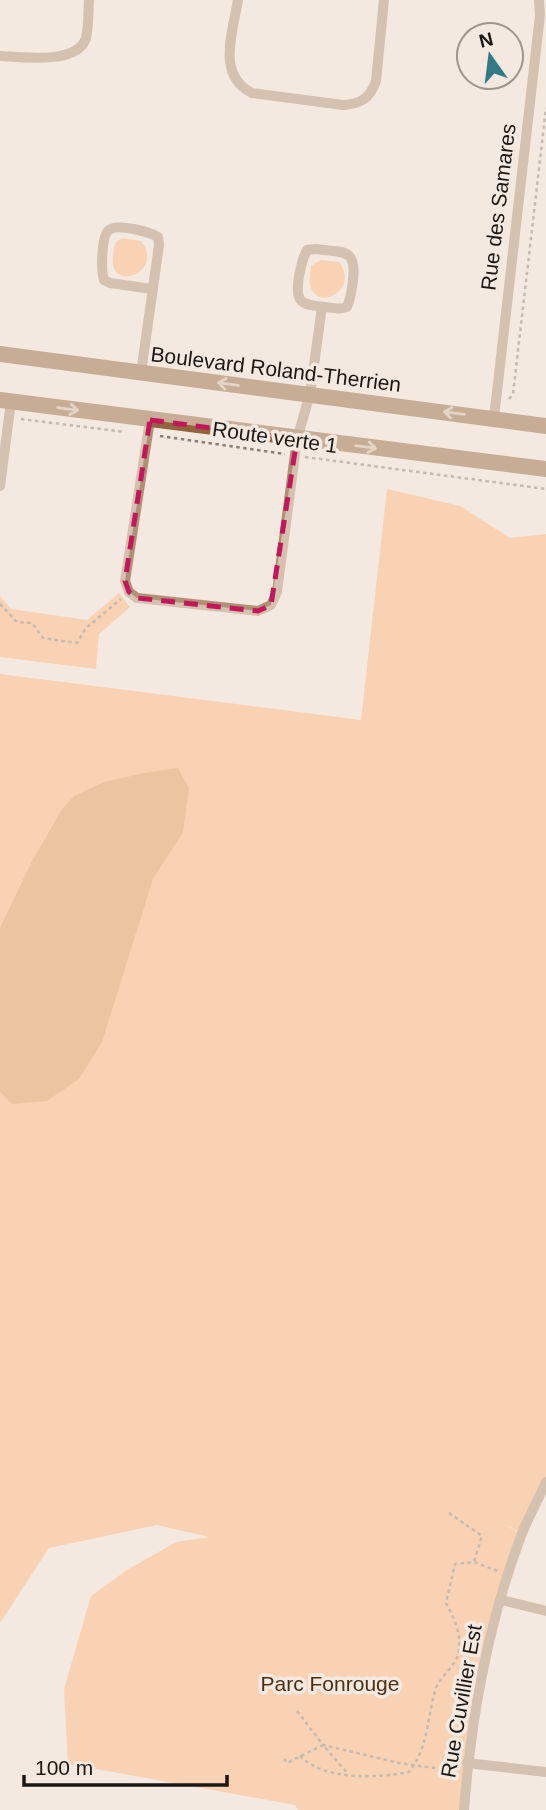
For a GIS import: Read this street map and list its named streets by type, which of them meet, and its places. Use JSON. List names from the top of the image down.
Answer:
{
  "streets": {
    "main road": ["Boulevard Roland-Therrien"],
    "street": ["Rue des Samares", "Rue Cuvillier Est"],
    "path": ["Route verte 1"]
  },
  "crossings": [
    ["Rue des Samares", "Boulevard Roland-Therrien"]
  ],
  "parks": ["Parc Fonrouge"],
  "scale_bar": "100 m",
  "north": "top"
}
